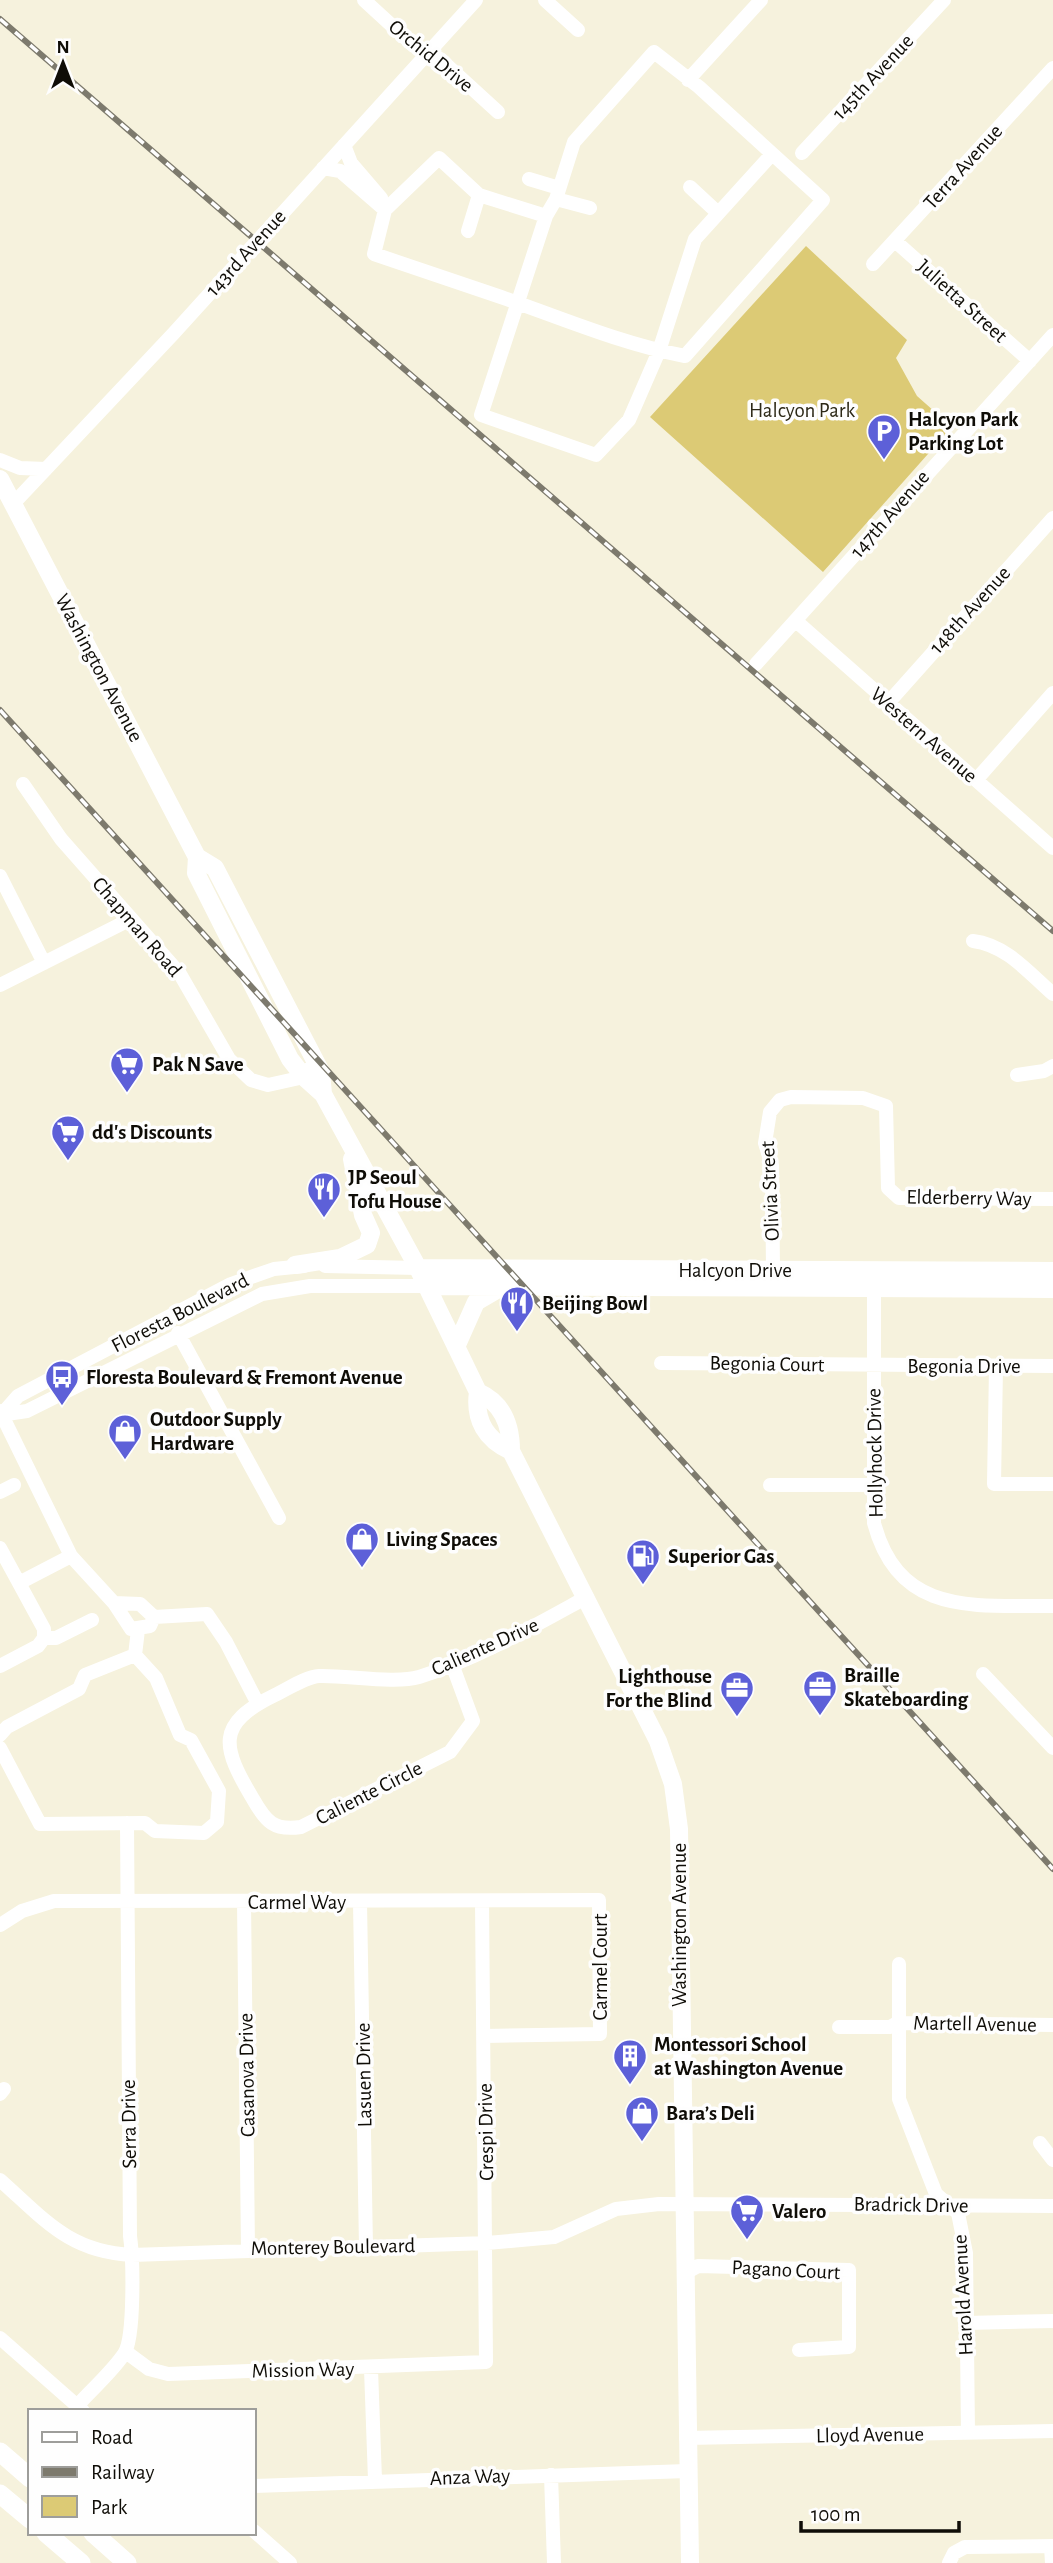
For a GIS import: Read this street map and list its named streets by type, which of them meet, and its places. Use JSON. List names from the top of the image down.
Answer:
{
  "streets": {
    "main road": ["Washington Avenue", "Halcyon Drive"],
    "street": [
      "Orchid Drive",
      "145th Avenue",
      "Terra Avenue",
      "143rd Avenue",
      "Julietta Street",
      "147th Avenue",
      "148th Avenue",
      "Western Avenue",
      "Chapman Road",
      "Olivia Street",
      "Elderberry Way",
      "Floresta Boulevard",
      "Begonia Court",
      "Begonia Drive",
      "Hollyhock Drive",
      "Caliente Drive",
      "Caliente Circle",
      "Carmel Way",
      "Carmel Court",
      "Martell Avenue",
      "Casanova Drive",
      "Lasuen Drive",
      "Serra Drive",
      "Crespi Drive",
      "Bradrick Drive",
      "Monterey Boulevard",
      "Pagano Court",
      "Harold Avenue",
      "Mission Way",
      "Lloyd Avenue",
      "Anza Way"
    ]
  },
  "crossings": [
    ["Orchid Drive", "143rd Avenue"],
    ["Terra Avenue", "Julietta Street"],
    ["143rd Avenue", "Washington Avenue"],
    ["Julietta Street", "147th Avenue"],
    ["147th Avenue", "Western Avenue"],
    ["148th Avenue", "Western Avenue"],
    ["Washington Avenue", "Chapman Road"],
    ["Washington Avenue", "Halcyon Drive"],
    ["Washington Avenue", "Floresta Boulevard"],
    ["Washington Avenue", "Caliente Drive"],
    ["Washington Avenue", "Bradrick Drive"],
    ["Washington Avenue", "Monterey Boulevard"],
    ["Washington Avenue", "Pagano Court"],
    ["Washington Avenue", "Lloyd Avenue"],
    ["Washington Avenue", "Anza Way"],
    ["Olivia Street", "Elderberry Way"],
    ["Olivia Street", "Halcyon Drive"],
    ["Halcyon Drive", "Floresta Boulevard"],
    ["Halcyon Drive", "Hollyhock Drive"],
    ["Begonia Court", "Begonia Drive"],
    ["Begonia Court", "Hollyhock Drive"],
    ["Begonia Drive", "Hollyhock Drive"],
    ["Caliente Drive", "Caliente Circle"],
    ["Carmel Way", "Carmel Court"],
    ["Carmel Way", "Casanova Drive"],
    ["Carmel Way", "Lasuen Drive"],
    ["Carmel Way", "Serra Drive"],
    ["Carmel Way", "Crespi Drive"],
    ["Carmel Court", "Crespi Drive"],
    ["Martell Avenue", "Harold Avenue"],
    ["Casanova Drive", "Monterey Boulevard"],
    ["Lasuen Drive", "Monterey Boulevard"],
    ["Serra Drive", "Monterey Boulevard"],
    ["Serra Drive", "Mission Way"],
    ["Crespi Drive", "Monterey Boulevard"],
    ["Crespi Drive", "Mission Way"],
    ["Bradrick Drive", "Monterey Boulevard"],
    ["Bradrick Drive", "Harold Avenue"],
    ["Harold Avenue", "Lloyd Avenue"]
  ],
  "parks": ["Halcyon Park"],
  "places": {
    "parking": ["Halcyon Park Parking Lot"],
    "supermarket": ["Pak N Save", "dd's Discounts", "Valero"],
    "restaurant": ["JP Seoul Tofu House", "Beijing Bowl"],
    "bus stop": ["Floresta Boulevard & Fremont Avenue"],
    "shop": ["Outdoor Supply Hardware", "Living Spaces", "Bara’s Deli"],
    "fuel station": ["Superior Gas"],
    "office": ["Braille Skateboarding", "Lighthouse For the Blind"],
    "building": ["Montessori School at Washington Avenue"]
  },
  "legend": ["Road", "Railway", "Park"],
  "scale_bar": "100 m",
  "north": "top"
}
